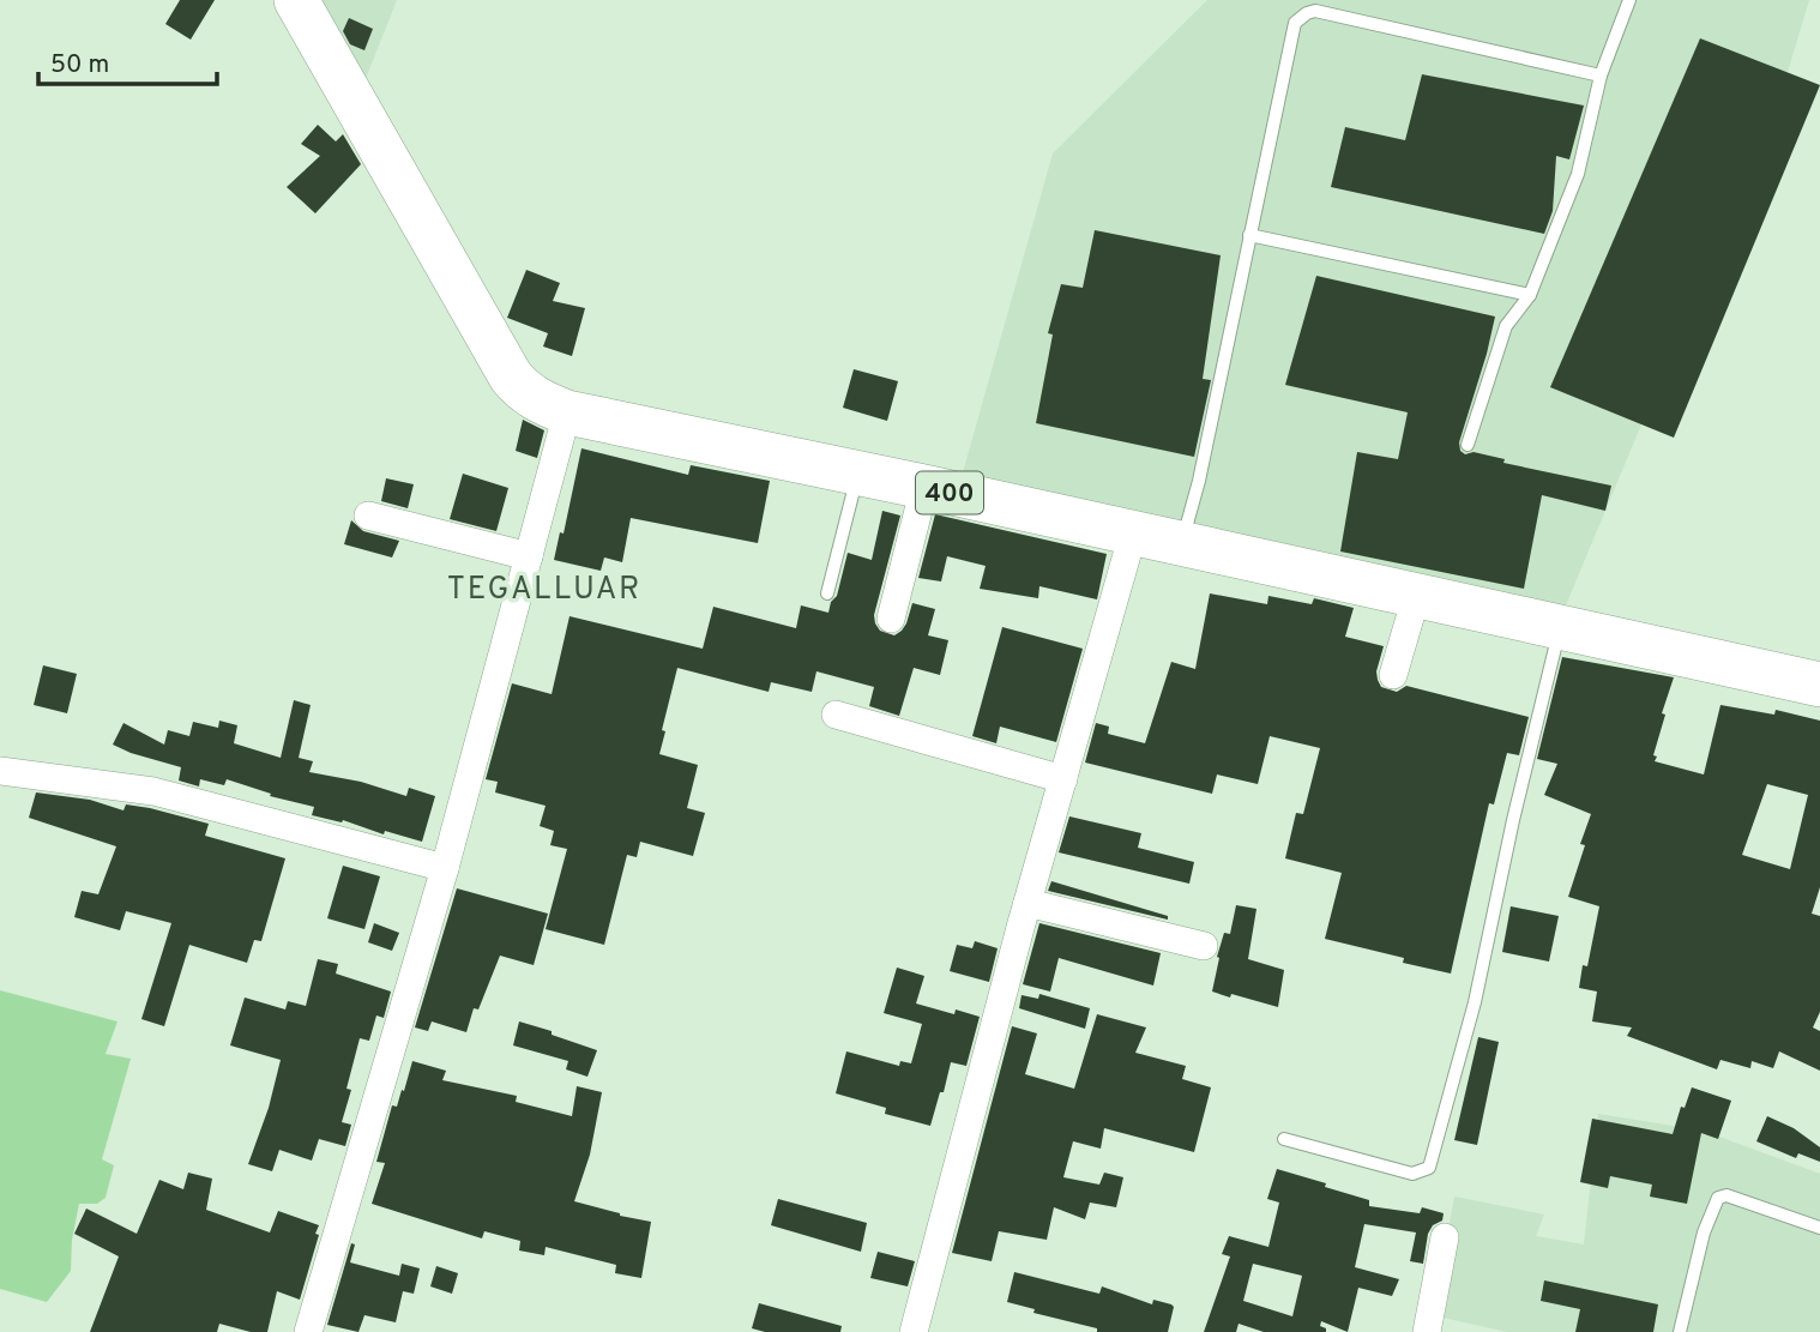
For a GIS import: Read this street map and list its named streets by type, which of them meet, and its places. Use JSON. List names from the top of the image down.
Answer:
{
  "streets": {
    "main road": ["400"]
  },
  "districts": ["TEGALLUAR"],
  "scale_bar": "50 m"
}
